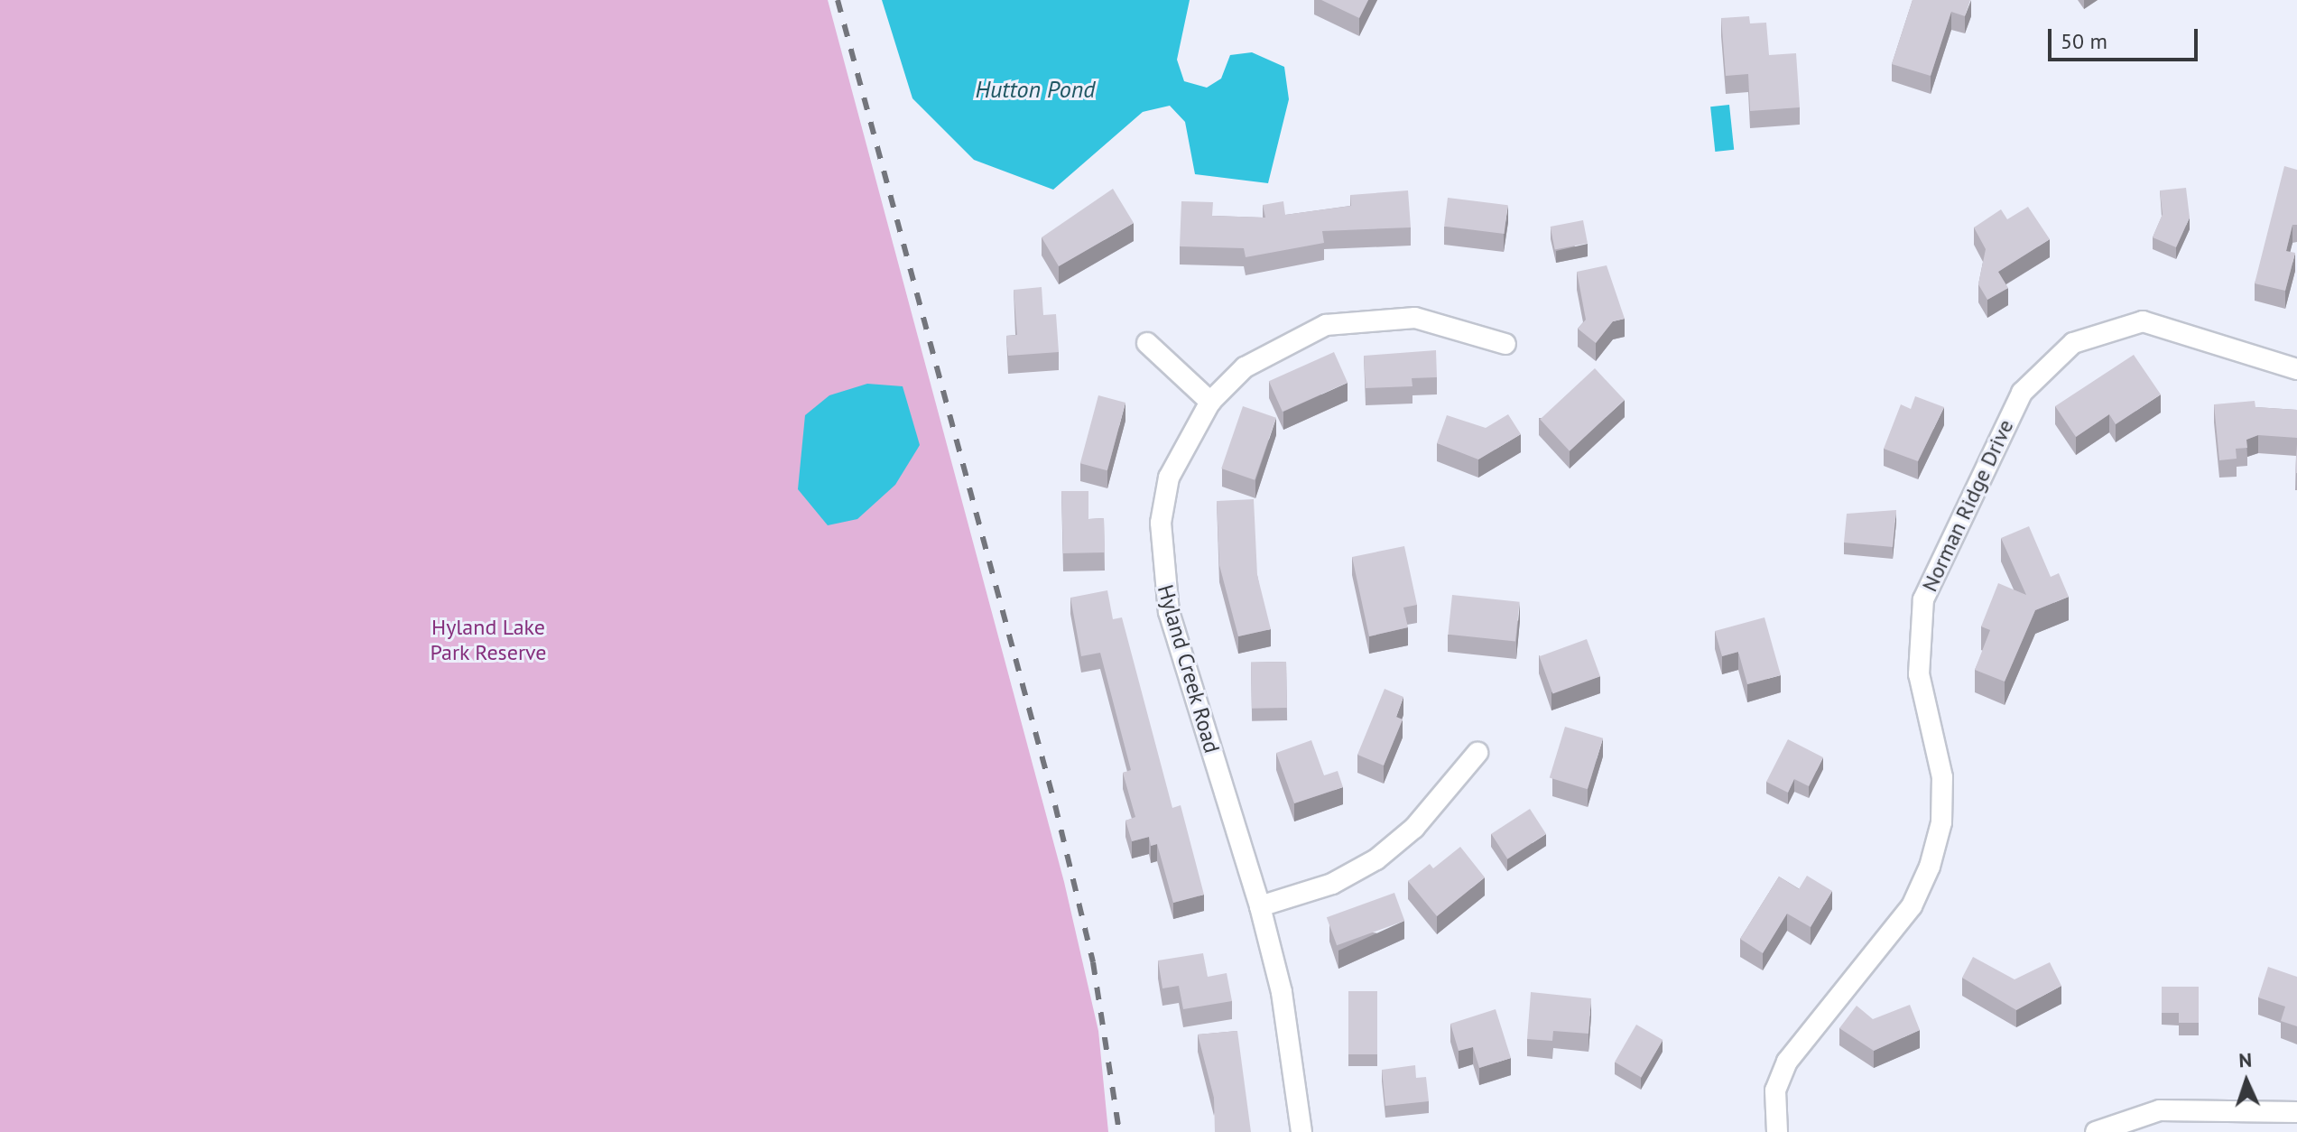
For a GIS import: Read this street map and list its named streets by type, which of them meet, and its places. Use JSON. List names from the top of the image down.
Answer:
{
  "streets": {
    "street": ["Norman Ridge Drive", "Hyland Creek Road"]
  },
  "water": ["Hutton Pond"],
  "parks": ["Hyland Lake Park Reserve"],
  "scale_bar": "50 m",
  "north": "top"
}
